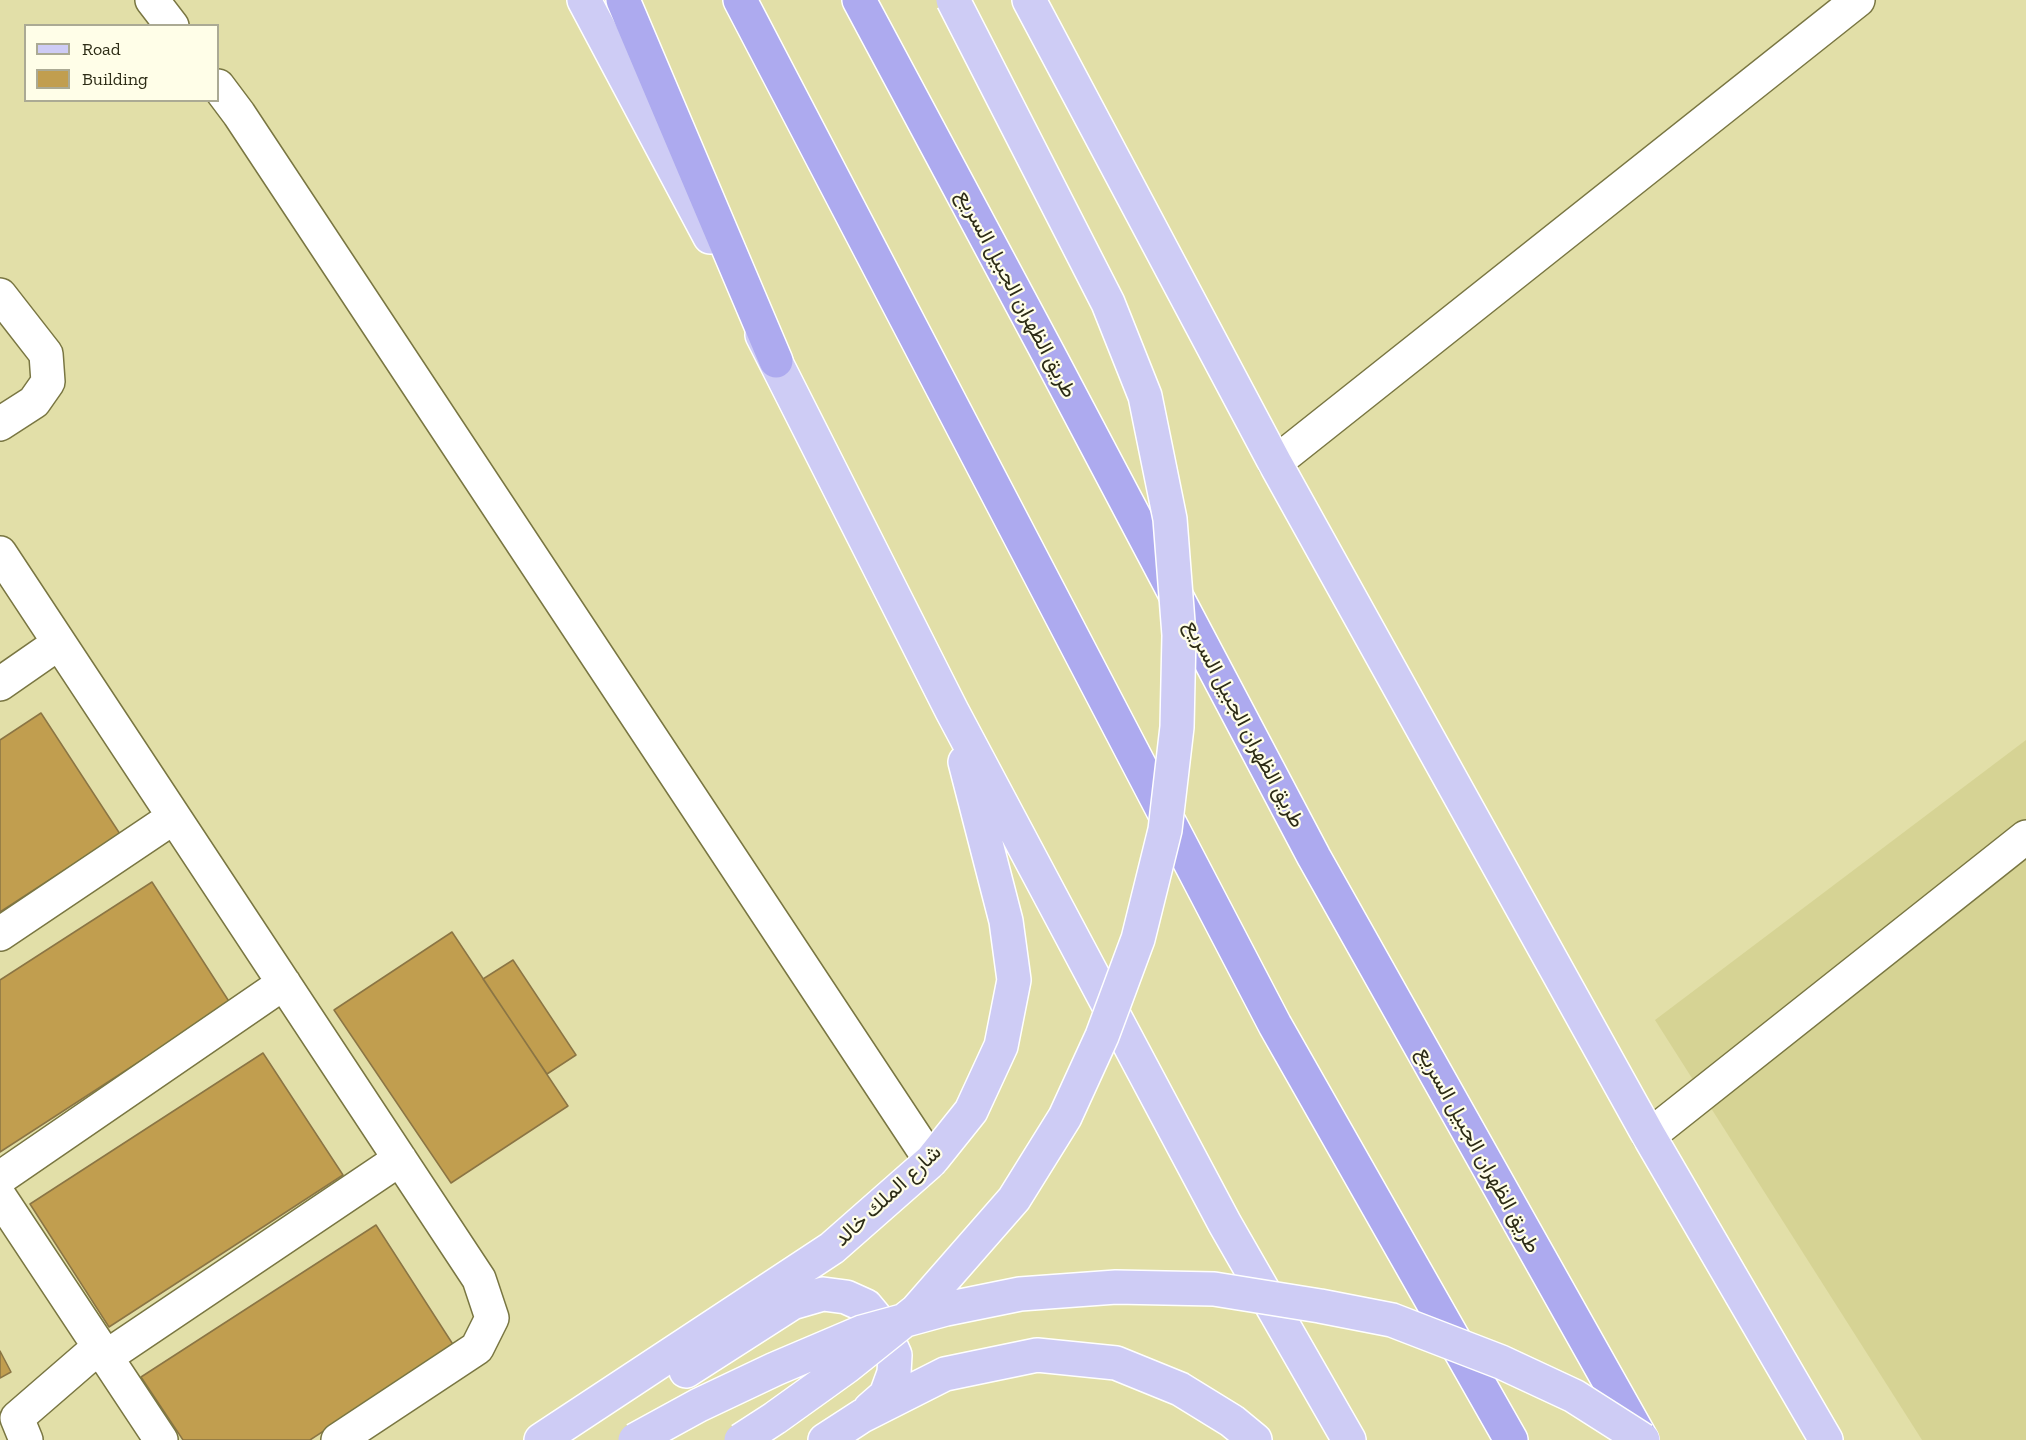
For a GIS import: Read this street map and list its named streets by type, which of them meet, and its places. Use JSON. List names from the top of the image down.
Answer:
{
  "streets": {
    "highway": ["طريق الظهران الجبيل السريع"],
    "main road": ["شارع الملك خالد"]
  },
  "legend": ["Road", "Building"]
}
